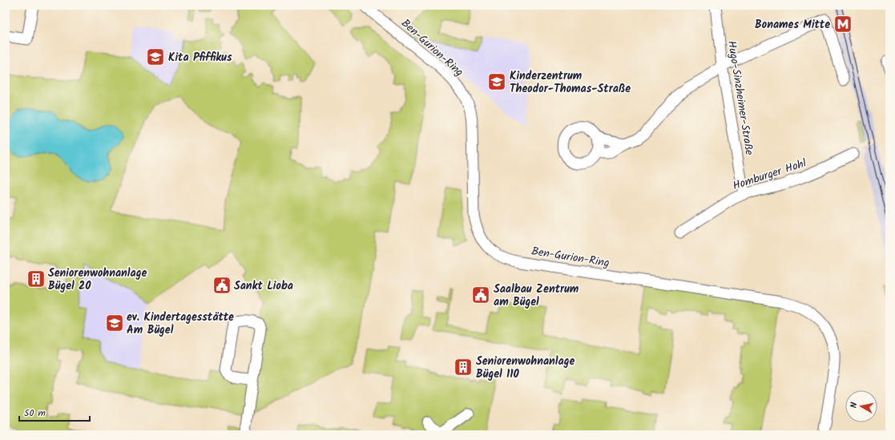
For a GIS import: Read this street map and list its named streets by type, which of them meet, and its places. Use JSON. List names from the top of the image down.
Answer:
{
  "streets": {
    "street": ["Ben-Gurion-Ring", "Hugo-Sinzheimer-Straße", "Homburger Hohl"]
  },
  "crossings": [
    ["Hugo-Sinzheimer-Straße", "Homburger Hohl"]
  ],
  "places": {
    "metro station": ["Bonames Mitte"],
    "school or university": ["Kita Pfiffikus", "Kinderzentrum Theodor-Thomas-Straße", "ev. Kindertagesstätte Am Bügel"],
    "building": ["Seniorenwohnanlage Bügel 20", "Seniorenwohnanlage Bügel 110"],
    "public building": ["Sankt Lioba", "Saalbau Zentrum am Bügel"]
  },
  "scale_bar": "50 m",
  "north": "left"
}
